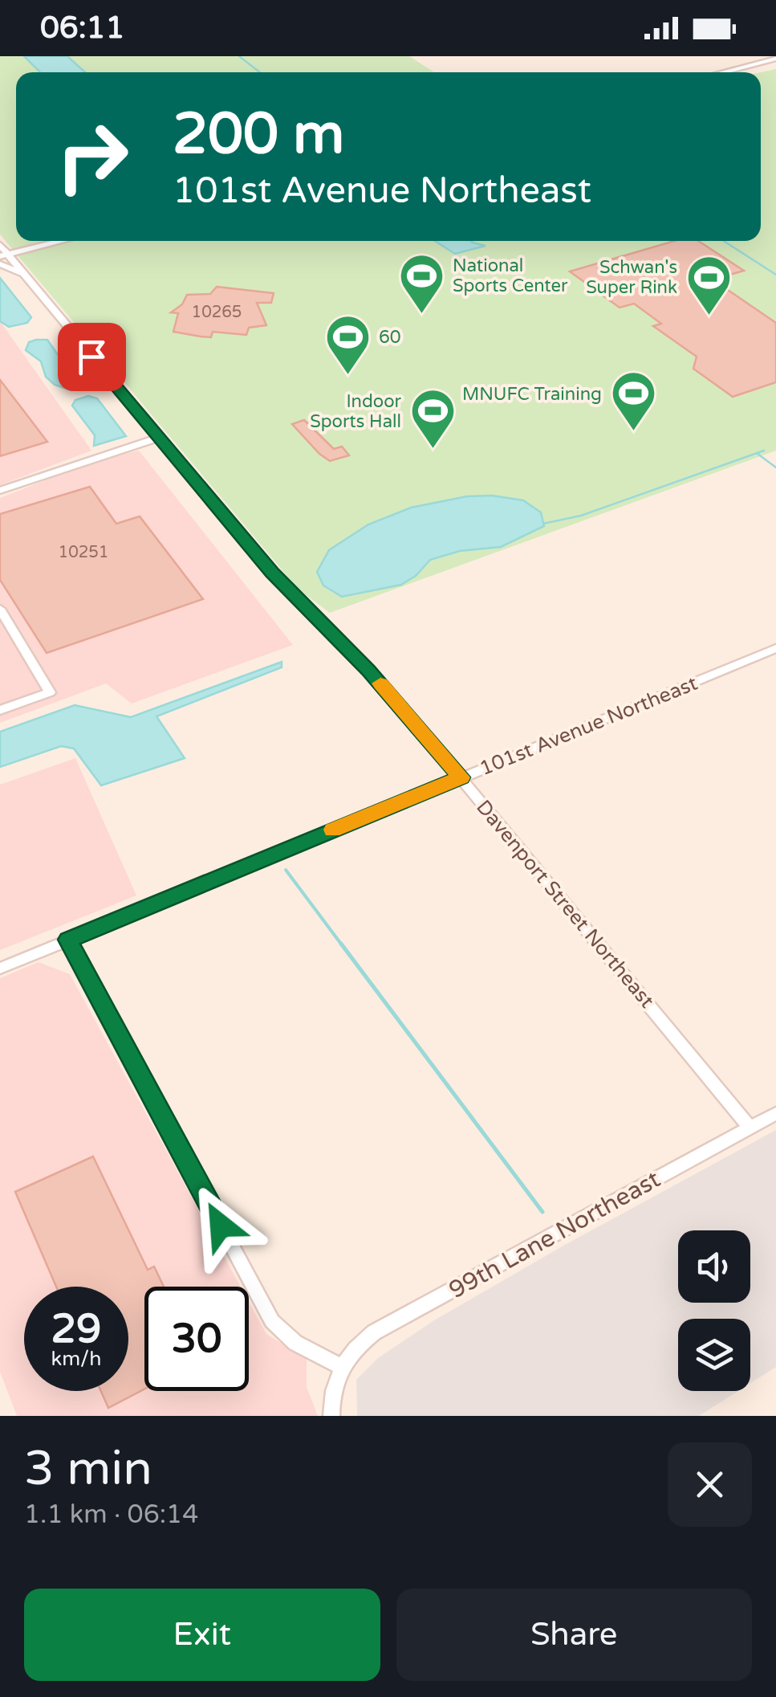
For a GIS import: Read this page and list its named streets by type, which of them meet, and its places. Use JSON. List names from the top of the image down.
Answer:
{
  "streets": {
    "street": ["101st Avenue Northeast", "Davenport Street Northeast", "99th Lane Northeast"]
  },
  "crossings": [
    ["101st Avenue Northeast", "Davenport Street Northeast"],
    ["Davenport Street Northeast", "99th Lane Northeast"]
  ],
  "places": {
    "sports": [
      "National Sports Center",
      "Schwan's Super Rink",
      "60",
      "MNUFC Training",
      "Indoor Sports Hall"
    ]
  },
  "house_numbers": ["10265", "10251"],
  "page": {
    "status": "06:11",
    "turn": ["200 m", "101st Avenue Northeast"],
    "speed": "29 km/h",
    "limit": "30",
    "heading": ["3 min", "1.1 km · 06:14"],
    "buttons": ["Exit", "Share"]
  }
}
